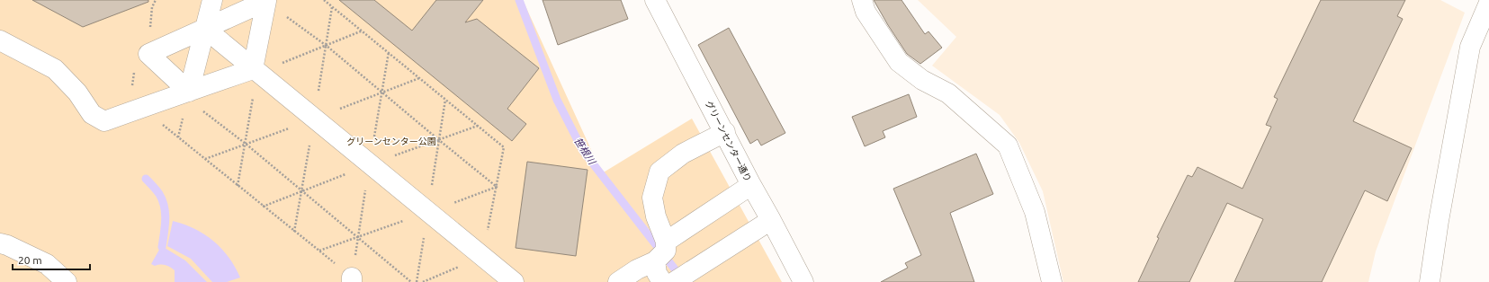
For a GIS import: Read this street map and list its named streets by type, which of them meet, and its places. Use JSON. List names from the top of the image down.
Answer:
{
  "streets": {
    "street": ["グリーンセンター通り"]
  },
  "water": ["笹根川"],
  "parks": ["グリーンセンター公園"],
  "scale_bar": "20 m"
}
